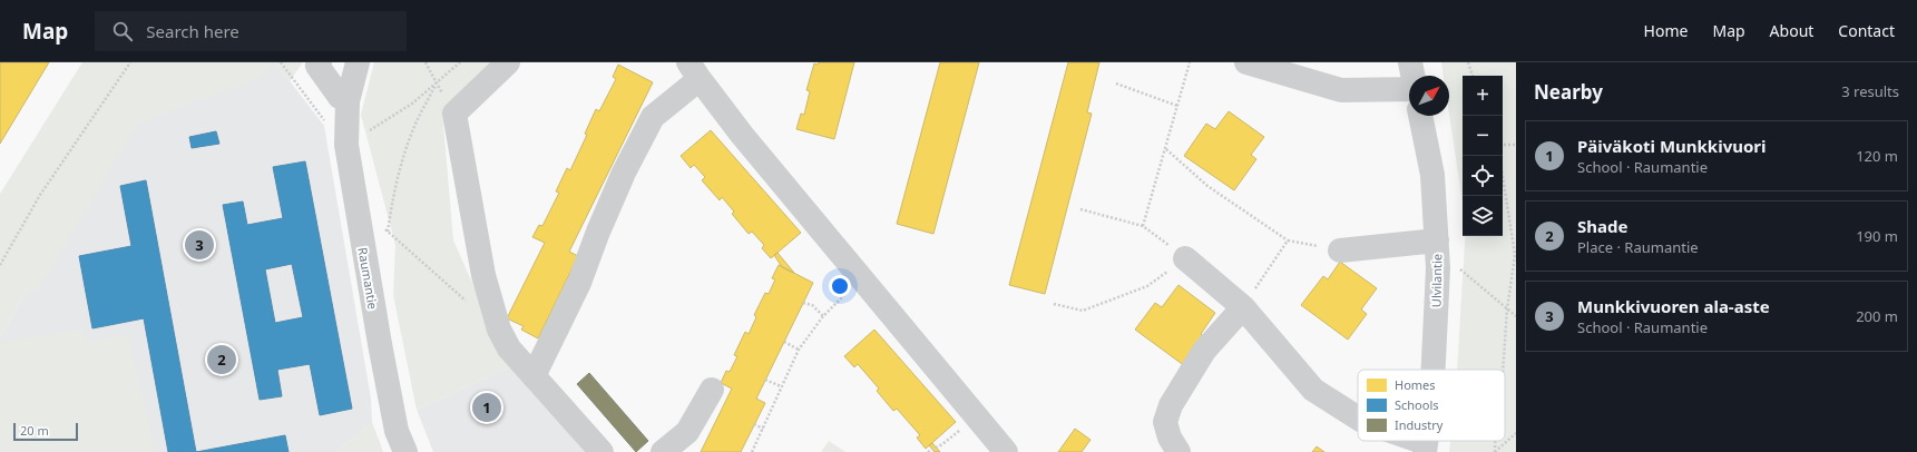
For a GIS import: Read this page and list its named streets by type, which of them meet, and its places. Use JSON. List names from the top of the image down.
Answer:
{
  "streets": {
    "street": ["Raumantie", "Ulvilantie"]
  },
  "legend": ["Homes", "Schools", "Industry"],
  "scale_bar": "20 m",
  "north": "top right",
  "page": {
    "header": "Map",
    "search": "Search here",
    "nav": [
      "Home",
      "Map",
      "About",
      "Contact"
    ],
    "heading": ["Nearby", "3 results"],
    "map_buttons": ["+", "−"],
    "list": [
      {
        "mark": "1",
        "name": "Päiväkoti Munkkivuori",
        "note": "School · Raumantie",
        "value": "120 m"
      },
      {
        "mark": "2",
        "name": "Shade",
        "note": "Place · Raumantie",
        "value": "190 m"
      },
      {
        "mark": "3",
        "name": "Munkkivuoren ala-aste",
        "note": "School · Raumantie",
        "value": "200 m"
      }
    ],
    "pins": ["3", "2", "1"],
    "scale": "20 m"
  }
}
